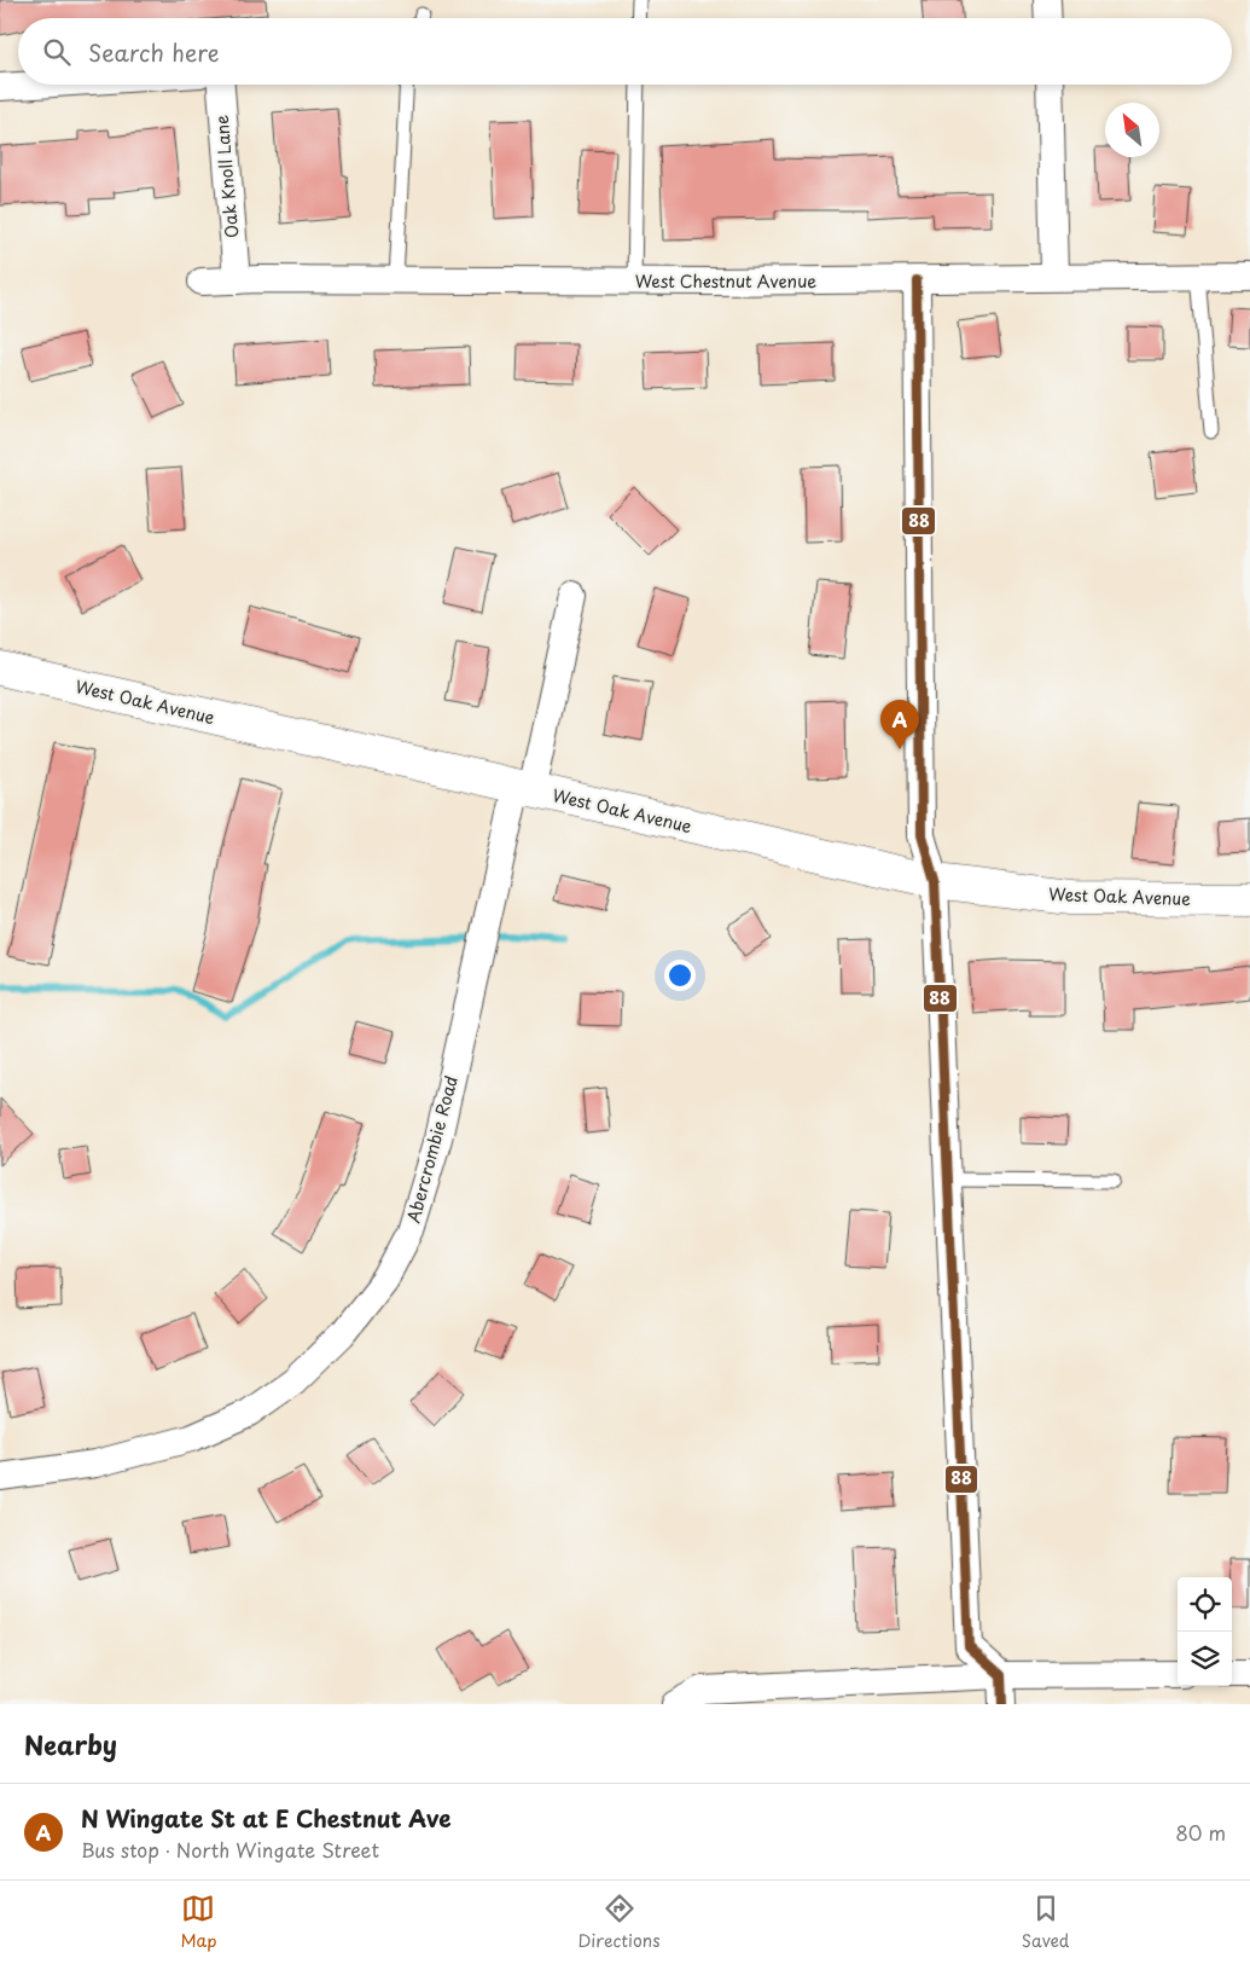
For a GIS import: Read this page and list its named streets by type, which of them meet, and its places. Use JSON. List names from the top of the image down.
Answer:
{
  "streets": {
    "street": [
      "Oak Knoll Lane",
      "West Chestnut Avenue",
      "West Oak Avenue",
      "Abercrombie Road"
    ]
  },
  "crossings": [
    ["Oak Knoll Lane", "West Chestnut Avenue"],
    ["West Oak Avenue", "Abercrombie Road"]
  ],
  "lines": ["transit line 88"],
  "north": "top left",
  "page": {
    "search": "Search here",
    "pins": "A",
    "heading": "Nearby",
    "list": [
      {
        "mark": "A",
        "name": "N Wingate St at E Chestnut Ave",
        "note": "Bus stop · North Wingate Street",
        "value": "80 m"
      }
    ],
    "nav": ["Map", "Directions", "Saved"]
  }
}
